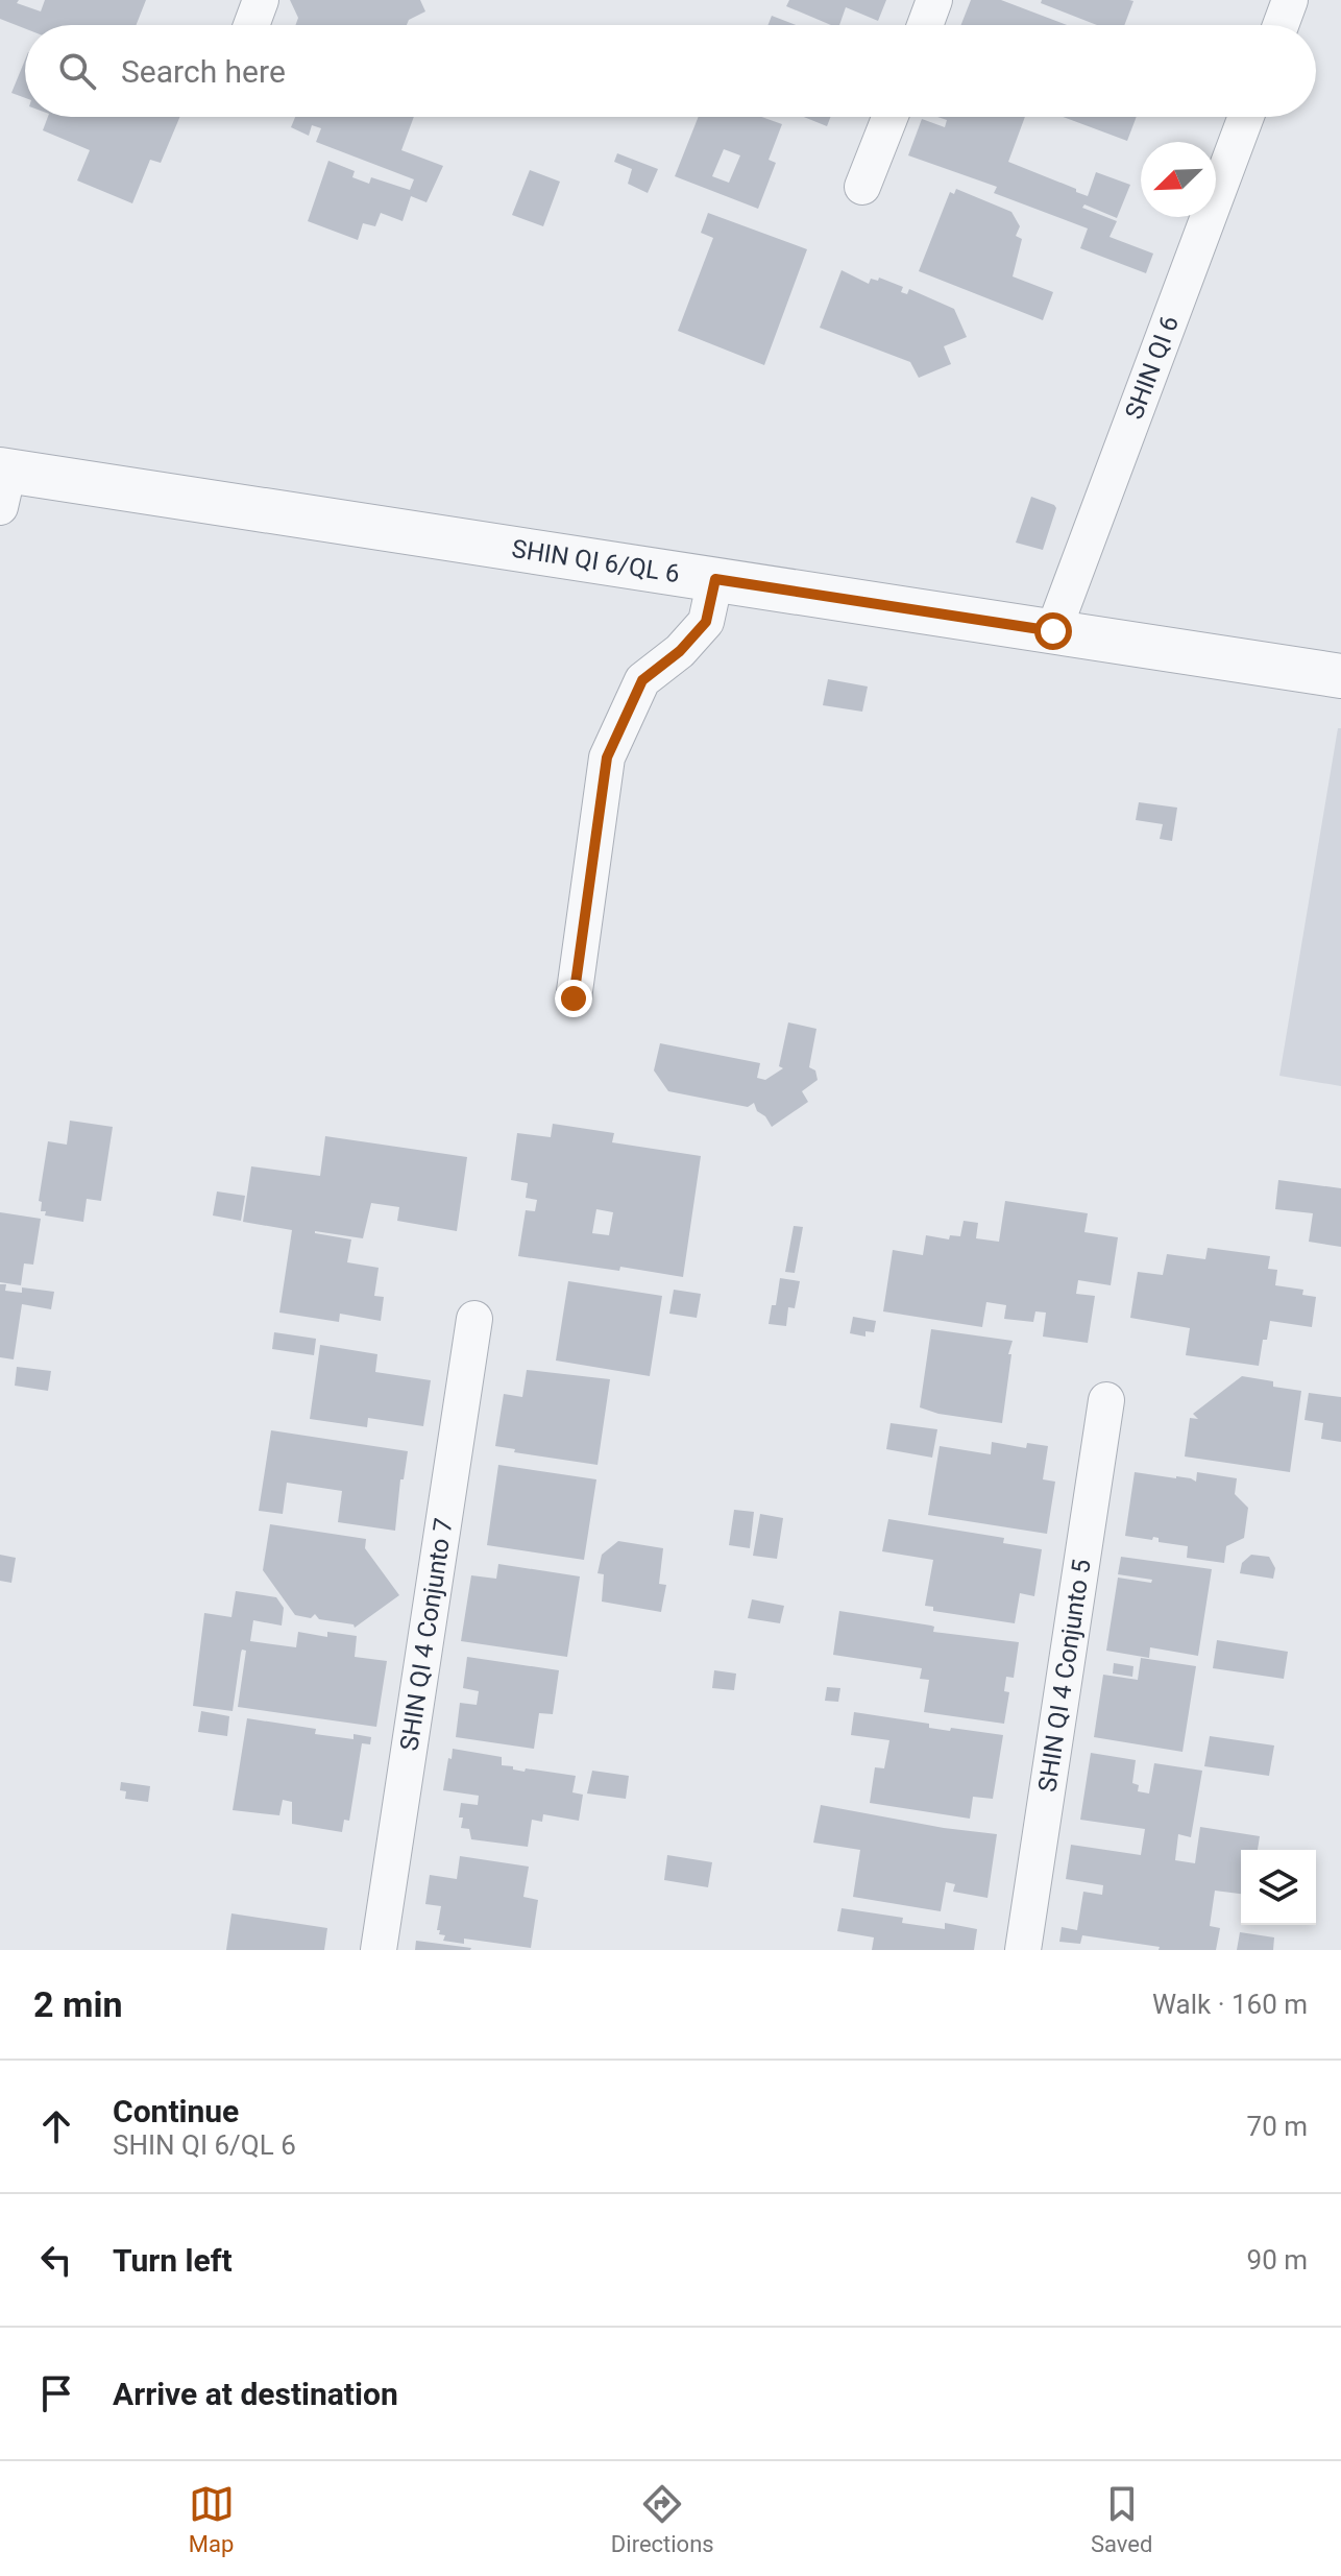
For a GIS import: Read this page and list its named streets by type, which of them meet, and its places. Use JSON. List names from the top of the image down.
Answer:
{
  "streets": {
    "street": [
      "SHIN QI 6",
      "SHIN QI 6/QL 6",
      "SHIN QI 4 Conjunto 7",
      "SHIN QI 4 Conjunto 5"
    ]
  },
  "crossings": [
    ["SHIN QI 6", "SHIN QI 6/QL 6"]
  ],
  "north": "bottom left",
  "page": {
    "search": "Search here",
    "heading": ["2 min", "Walk · 160 m"],
    "list": [
      ["Continue", "SHIN QI 6/QL 6", "70 m"],
      ["Turn left", "90 m"],
      "Arrive at destination"
    ],
    "nav": ["Map", "Directions", "Saved"]
  }
}
